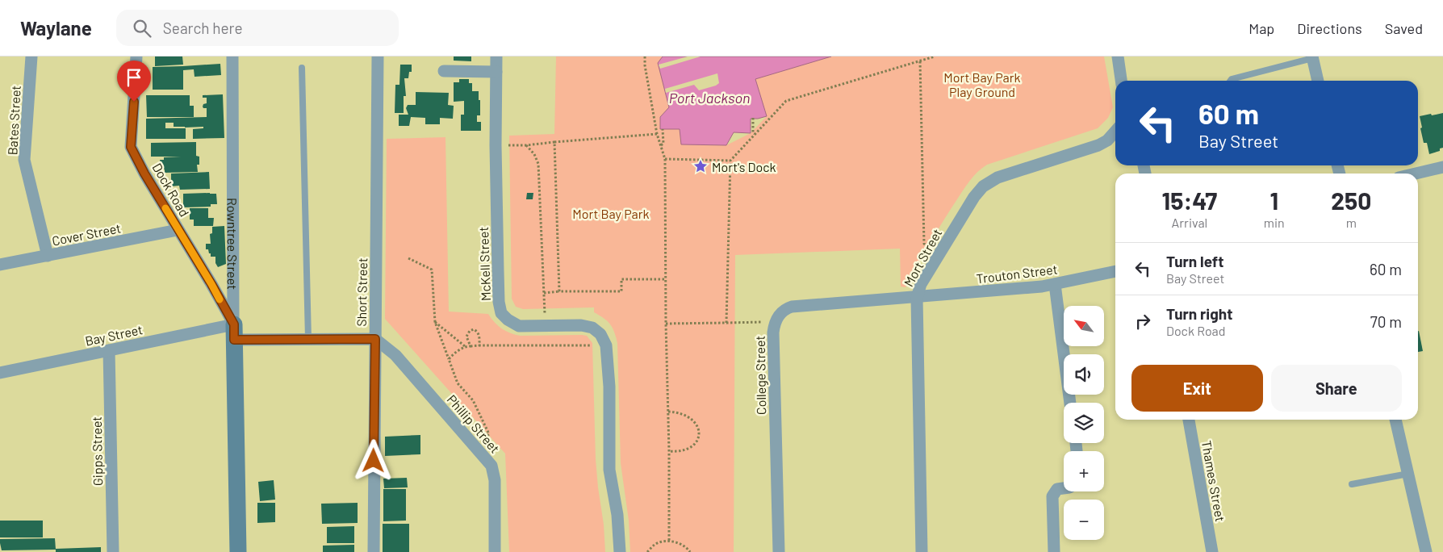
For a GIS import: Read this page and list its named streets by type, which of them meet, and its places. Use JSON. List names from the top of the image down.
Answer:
{
  "streets": {
    "street": [
      "Bates Street",
      "Dock Road",
      "Cover Street",
      "Rowntree Street",
      "Mort Street",
      "McKell Street",
      "Trouton Street",
      "Short Street",
      "Bay Street",
      "College Street",
      "Phillip Street",
      "Gipps Street",
      "Thames Street"
    ]
  },
  "crossings": [
    ["Bates Street", "Cover Street"],
    ["Dock Road", "Cover Street"],
    ["Dock Road", "Rowntree Street"],
    ["Dock Road", "Bay Street"],
    ["Rowntree Street", "Bay Street"],
    ["Mort Street", "Trouton Street"],
    ["Mort Street", "College Street"],
    ["Trouton Street", "College Street"],
    ["Short Street", "Bay Street"],
    ["Short Street", "Phillip Street"],
    ["Bay Street", "Phillip Street"],
    ["Bay Street", "Gipps Street"]
  ],
  "water": ["Port Jackson"],
  "parks": ["Mort Bay Park Play Ground", "Mort Bay Park"],
  "places": {
    "place": ["Mort's Dock"]
  },
  "north": "top left",
  "page": {
    "header": "Waylane",
    "search": "Search here",
    "nav": ["Map", "Directions", "Saved"],
    "turn": ["60 m", "Bay Street"],
    "eta": [
      "15:47",
      "Arrival",
      "1",
      "min",
      "250",
      "m"
    ],
    "list": [
      {
        "name": "Turn left",
        "note": "Bay Street",
        "value": "60 m"
      },
      {
        "name": "Turn right",
        "note": "Dock Road",
        "value": "70 m"
      }
    ],
    "map_buttons": ["+", "−"],
    "buttons": ["Exit", "Share"]
  }
}
